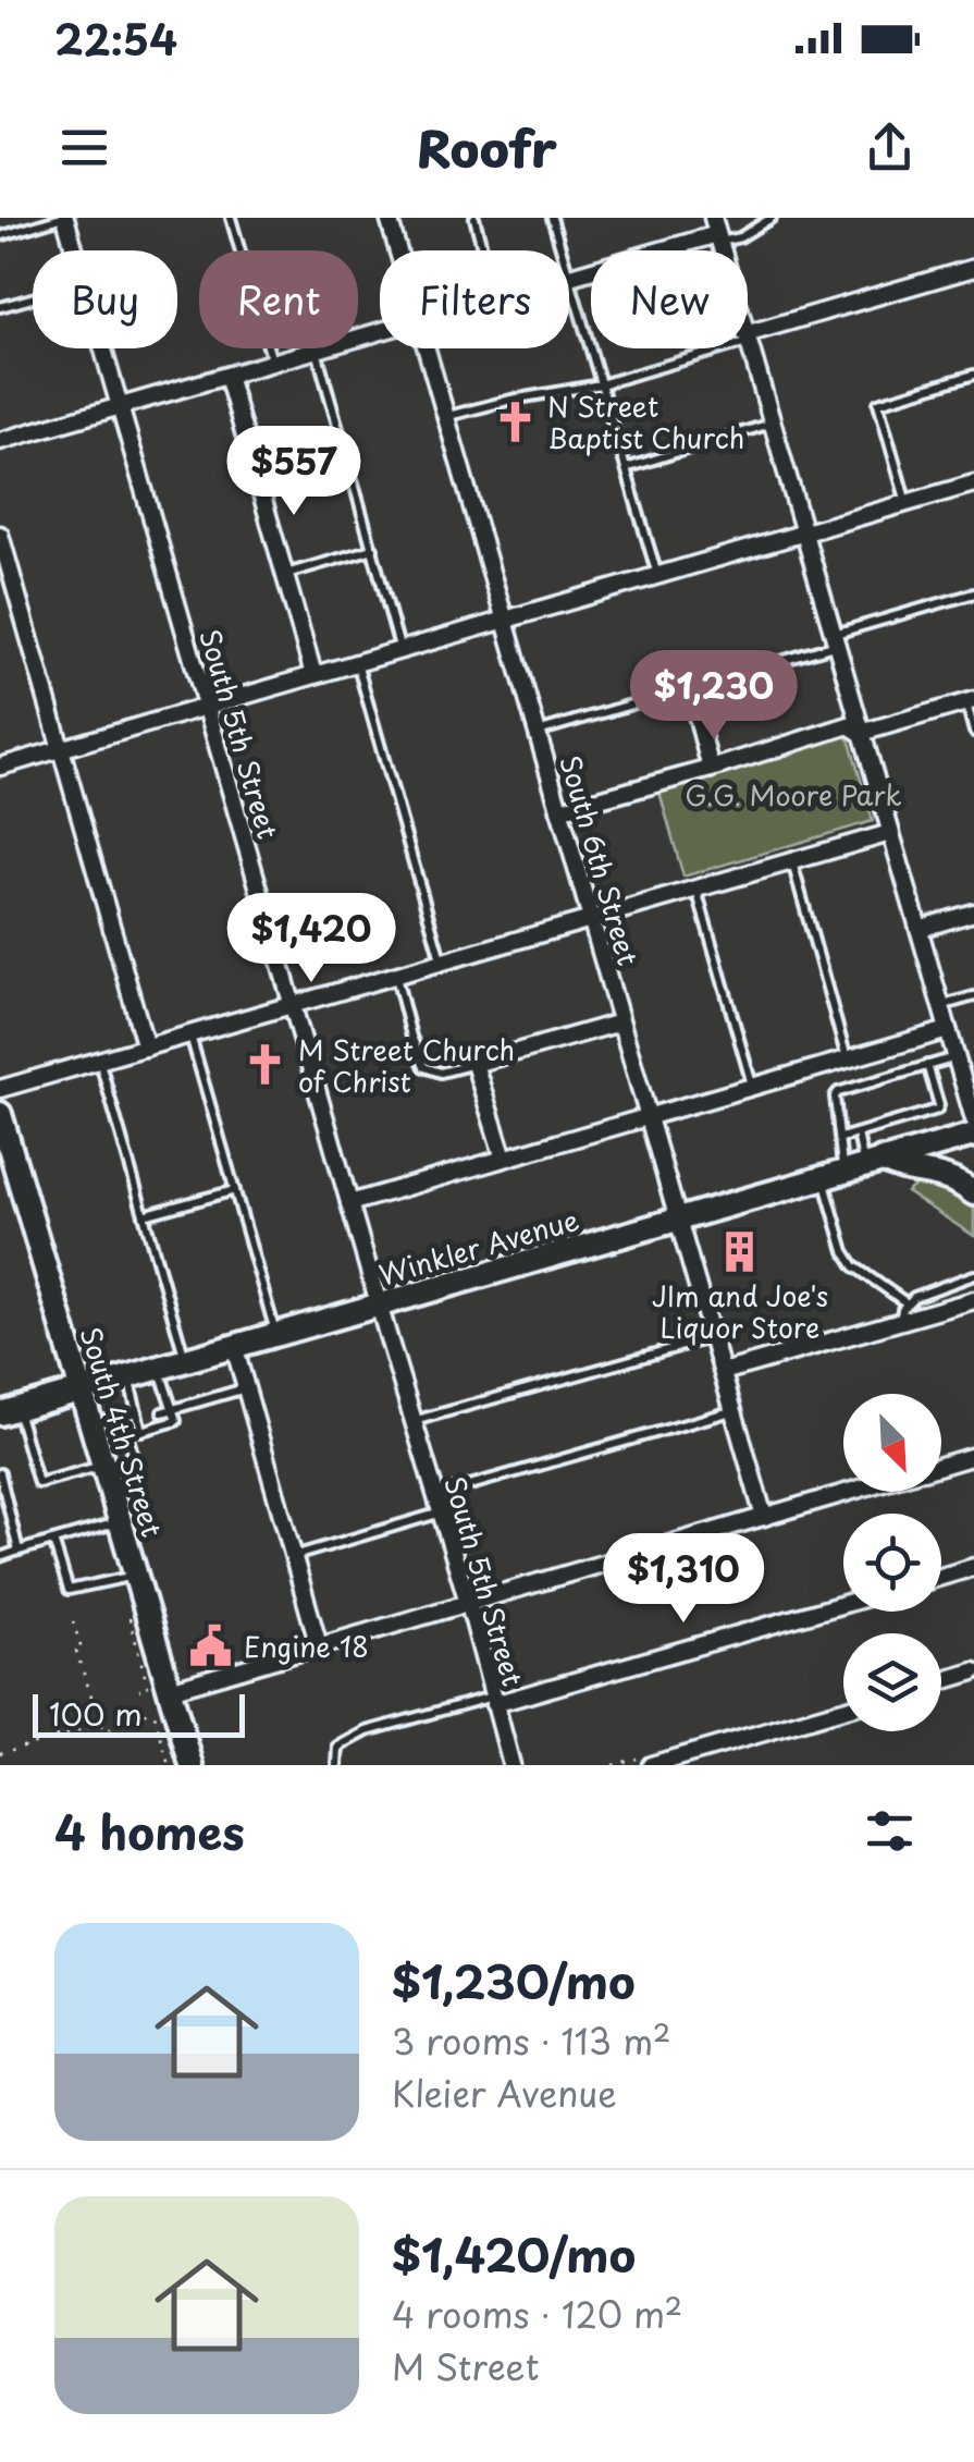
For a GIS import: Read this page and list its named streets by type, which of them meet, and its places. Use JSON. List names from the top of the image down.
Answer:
{
  "streets": {
    "main road": ["Winkler Avenue", "South 4th Street"],
    "street": ["South 5th Street", "South 6th Street"]
  },
  "crossings": [
    ["South 5th Street", "Winkler Avenue"],
    ["South 6th Street", "Winkler Avenue"],
    ["Winkler Avenue", "South 4th Street"]
  ],
  "parks": ["G.G. Moore Park"],
  "places": {
    "church": ["N Street Baptist Church", "M Street Church of Christ"],
    "building": ["JIm and Joe's Liquor Store"],
    "public building": ["Engine 18"]
  },
  "scale_bar": "100 m",
  "north": "bottom right",
  "page": {
    "status": "22:54",
    "header": "Roofr",
    "chip": [
      "Buy",
      "Rent",
      "Filters",
      "New"
    ],
    "price": [
      "$557",
      "$1,230",
      "$1,420",
      "$1,310"
    ],
    "scale": "100 m",
    "heading": "4 homes",
    "list": [
      {
        "name": "$1,230/mo",
        "note": "3 rooms · 113 m² · Kleier Avenue"
      },
      {
        "name": "$1,420/mo",
        "note": "4 rooms · 120 m² · M Street"
      }
    ]
  }
}
